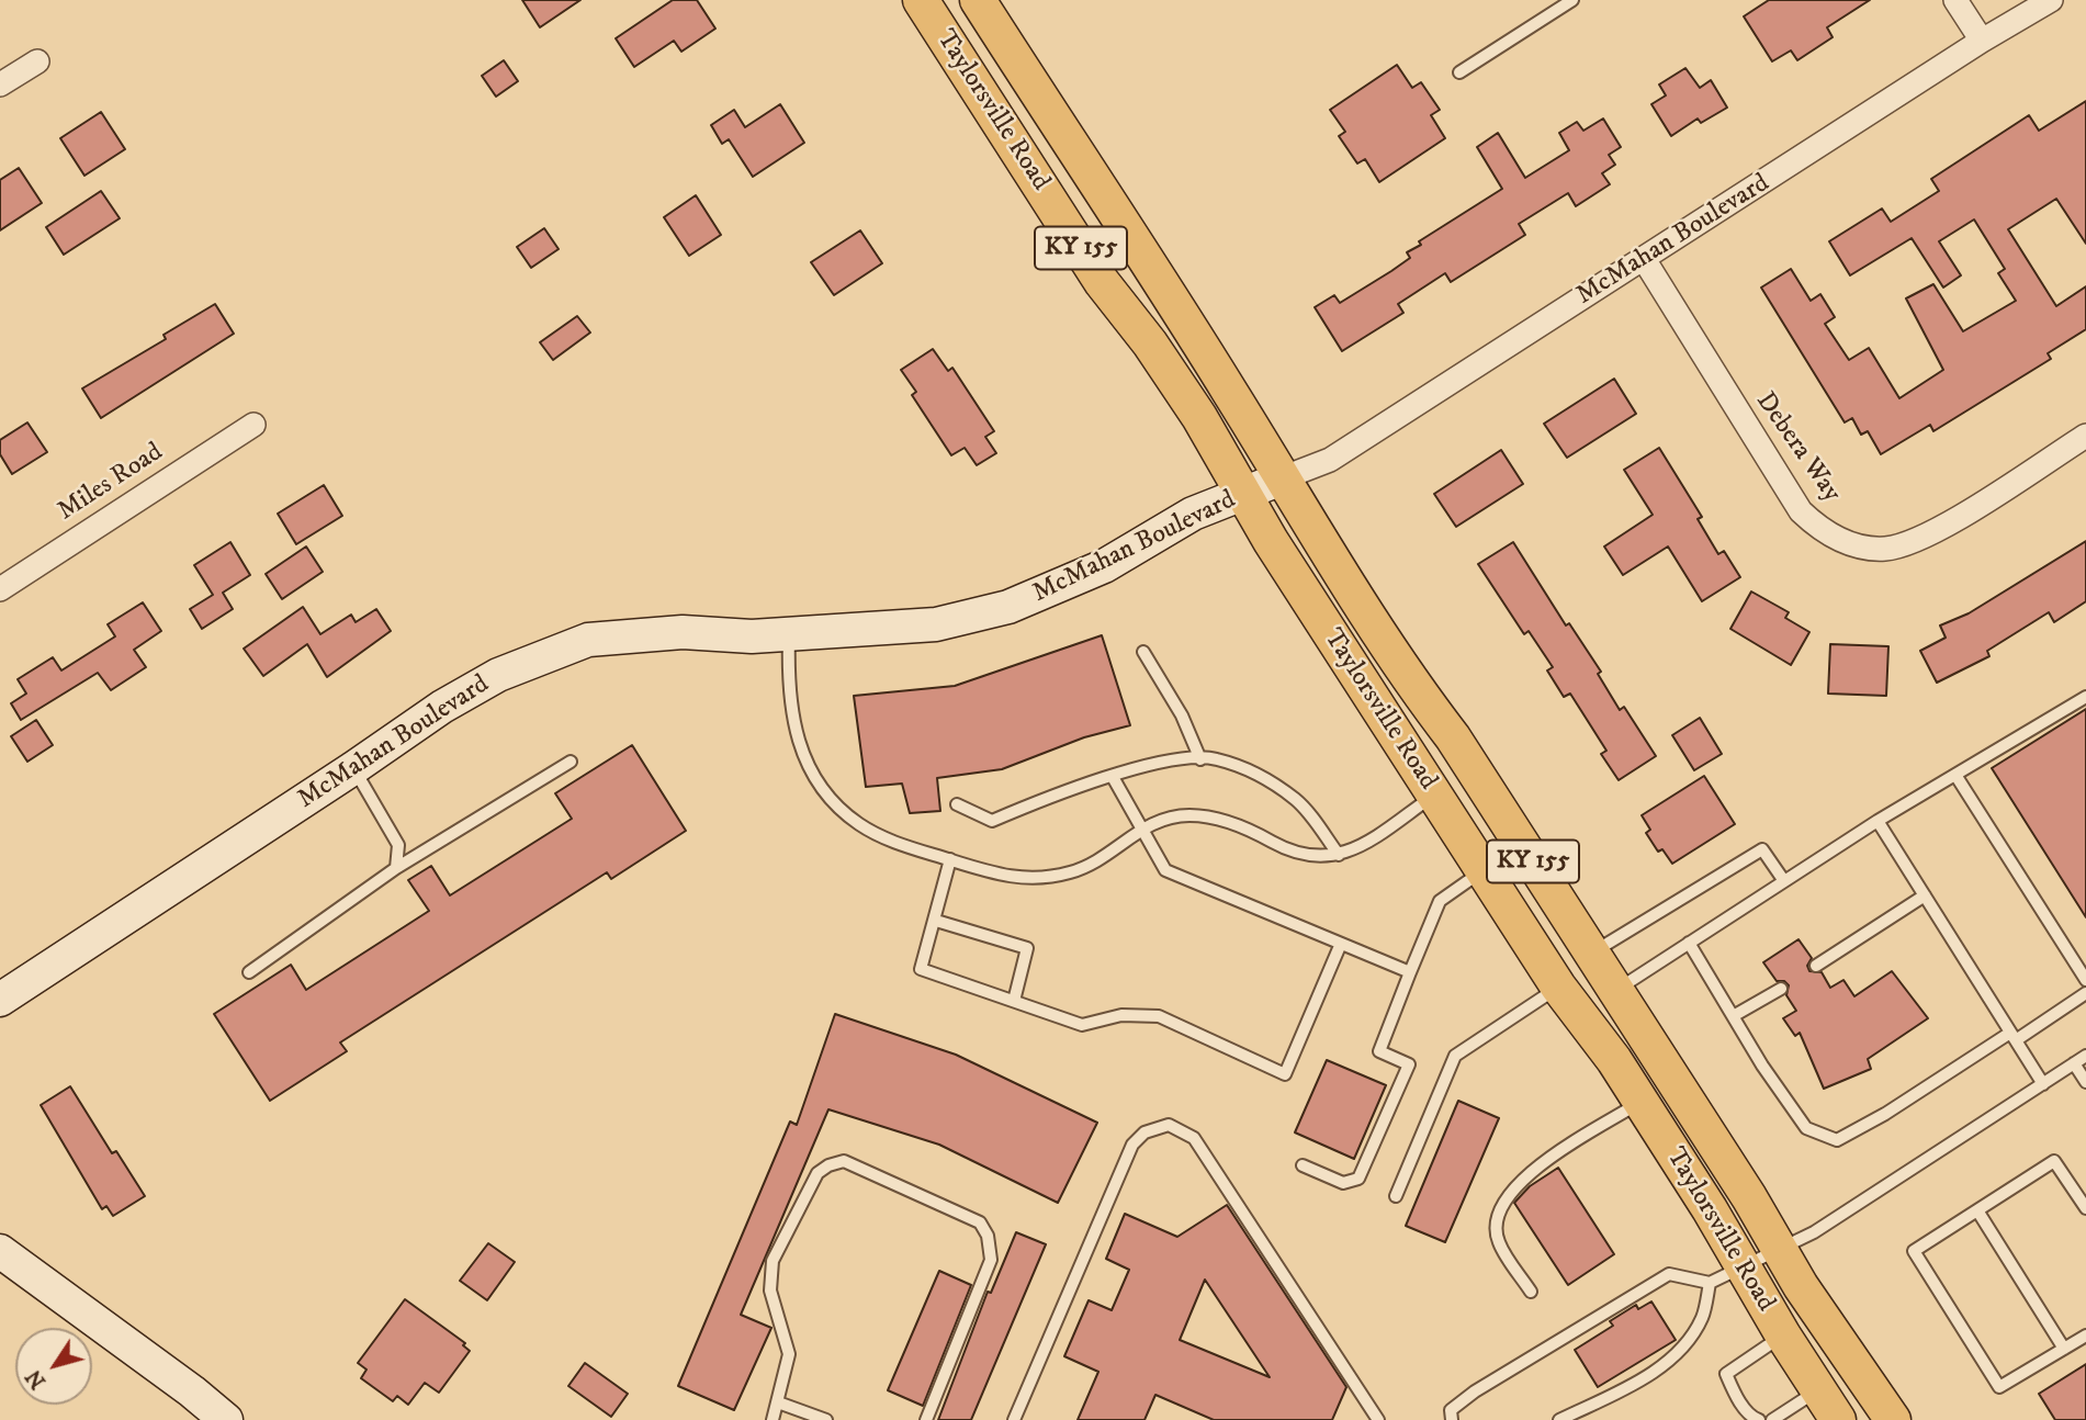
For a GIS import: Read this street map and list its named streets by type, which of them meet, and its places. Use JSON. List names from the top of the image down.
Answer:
{
  "streets": {
    "main road": ["Taylorsville Road", "KY 155"],
    "street": ["McMahan Boulevard", "Debera Way", "Miles Road"]
  },
  "crossings": [
    ["Taylorsville Road", "McMahan Boulevard"],
    ["McMahan Boulevard", "Debera Way"]
  ],
  "north": "bottom left"
}
